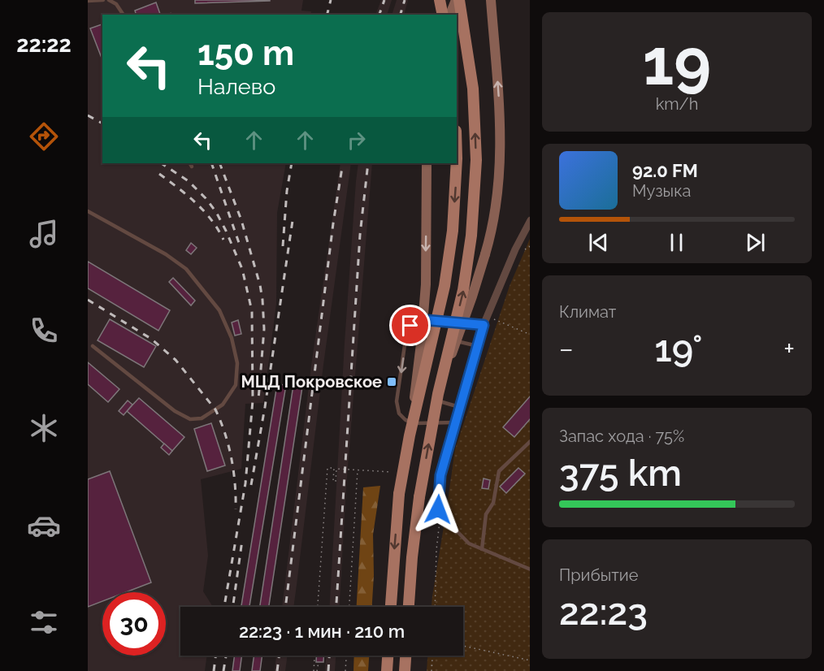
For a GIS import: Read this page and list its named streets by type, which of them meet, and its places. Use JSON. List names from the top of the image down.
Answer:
{
  "places": {
    "transit": ["МЦД Покровское"]
  },
  "page": {
    "tabs": "22:22",
    "tile": [
      ["19", "km/h"],
      "Климат",
      ["Запас хода · 75%", "375 km"],
      ["Прибытие", "22:23"]
    ],
    "turn": ["150 m", "Налево"],
    "song": ["92.0 FM", "Музыка"],
    "heat": ["−", "19°", "+"],
    "limit": "30",
    "trip": "22:23 · 1 мин · 210 m"
  }
}
